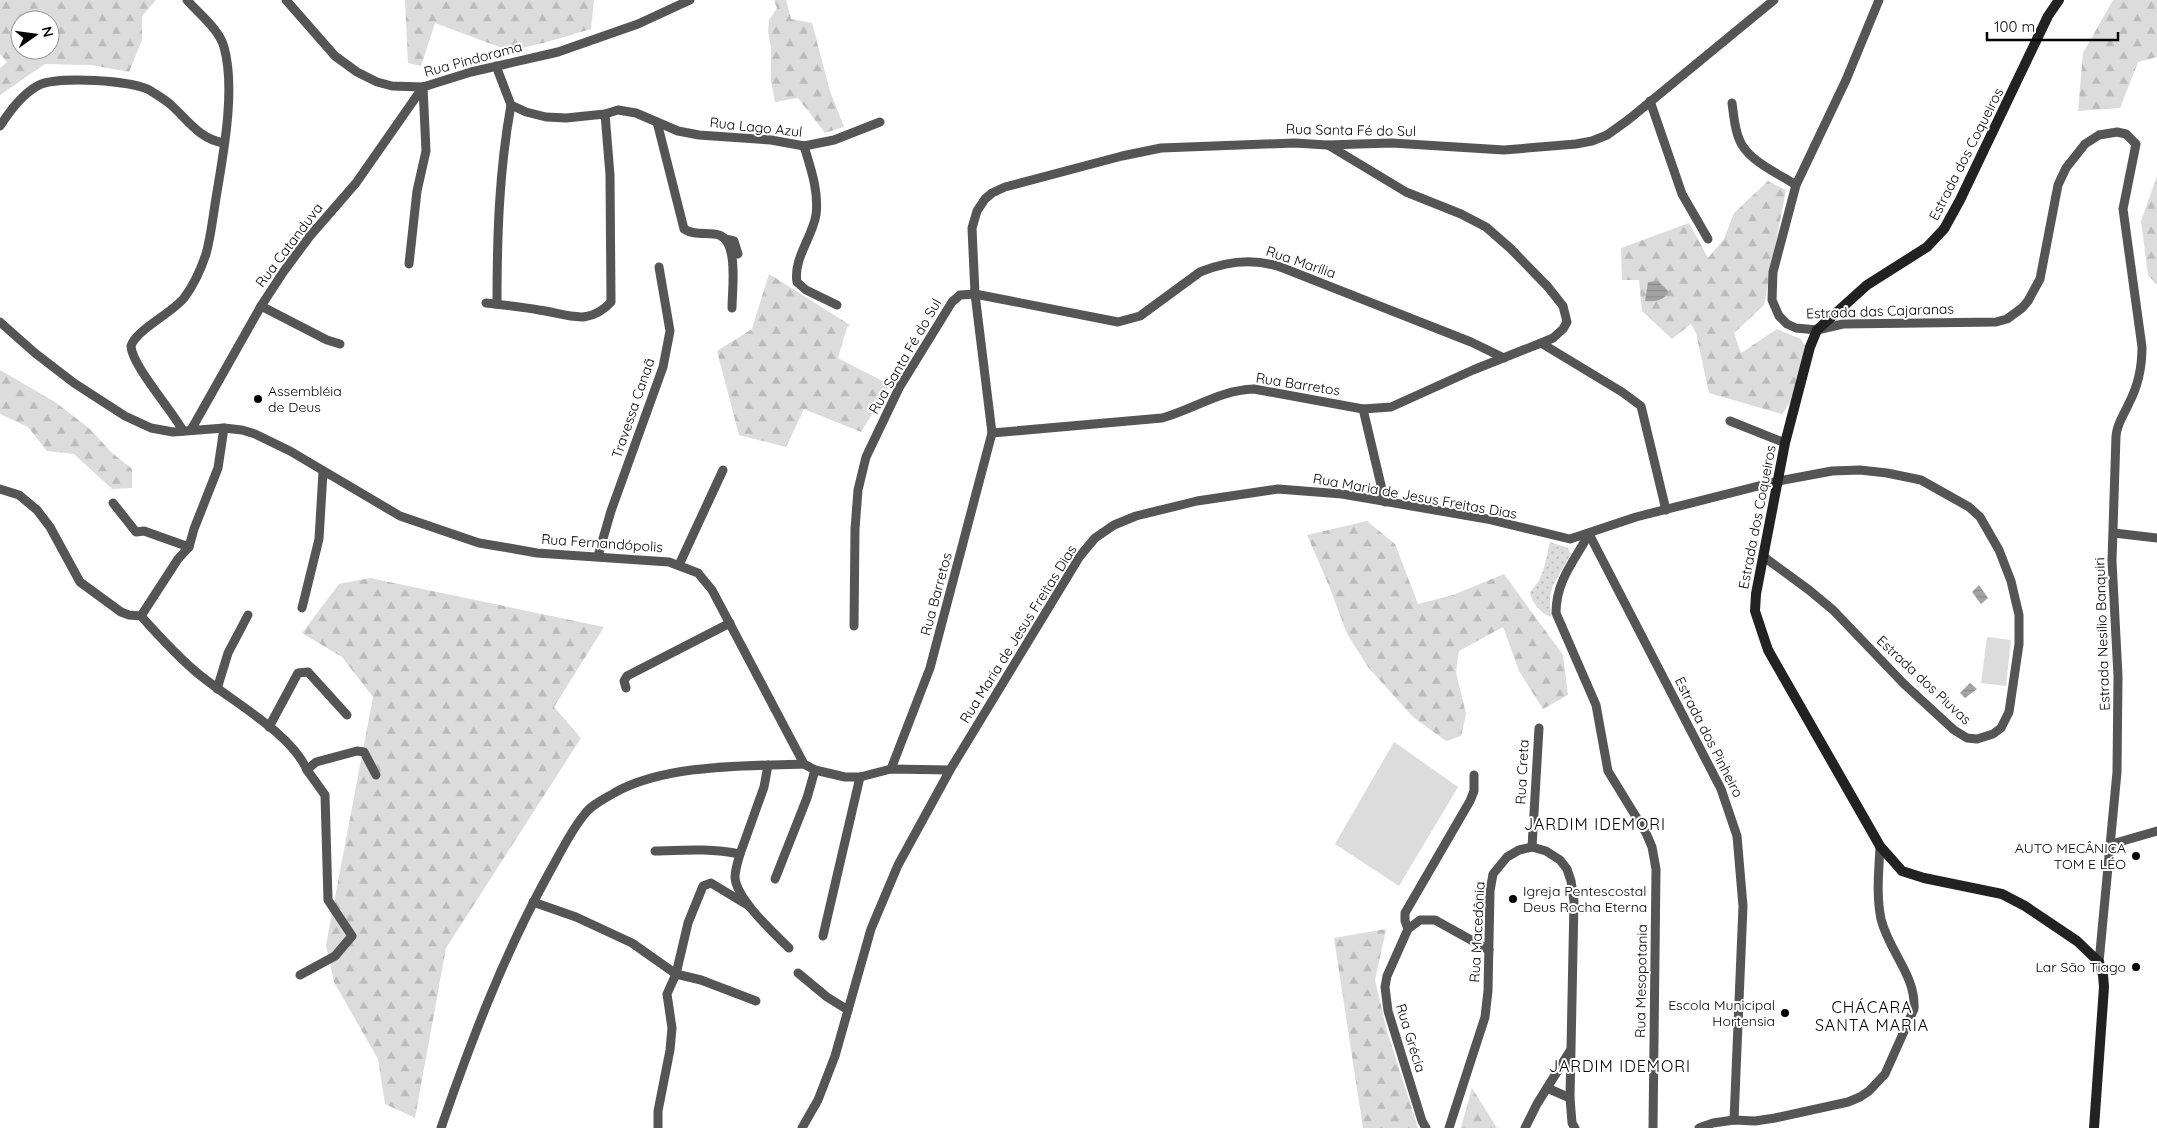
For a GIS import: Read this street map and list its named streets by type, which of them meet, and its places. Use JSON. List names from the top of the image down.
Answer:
{
  "streets": {
    "street": [
      "Rua Pindorama",
      "Rua Lago Azul",
      "Rua Santa Fé do Sul",
      "Estrada dos Coqueiros",
      "Rua Catanduva",
      "Rua Marília",
      "Estrada das Cajaranas",
      "Rua Barretos",
      "Travessa Canaã",
      "Rua Maria de Jesus Freitas Dias",
      "Rua Fernandópolis",
      "Estrada Nesilio Banquiri",
      "Estrada dos Piuvas",
      "Estrada dos Pinheiro",
      "Rua Creta",
      "Rua Macedônia",
      "Rua Mesopotania",
      "Rua Grécia"
    ]
  },
  "crossings": [
    ["Rua Pindorama", "Rua Catanduva"],
    ["Rua Santa Fé do Sul", "Rua Marília"],
    ["Rua Santa Fé do Sul", "Rua Barretos"],
    ["Estrada dos Coqueiros", "Estrada das Cajaranas"],
    ["Estrada dos Coqueiros", "Estrada Nesilio Banquiri"],
    ["Estrada dos Coqueiros", "Estrada dos Piuvas"],
    ["Rua Catanduva", "Rua Fernandópolis"],
    ["Rua Marília", "Rua Barretos"],
    ["Estrada das Cajaranas", "Estrada Nesilio Banquiri"],
    ["Travessa Canaã", "Rua Fernandópolis"],
    ["Rua Maria de Jesus Freitas Dias", "Estrada dos Piuvas"],
    ["Rua Maria de Jesus Freitas Dias", "Estrada dos Pinheiro"],
    ["Rua Maria de Jesus Freitas Dias", "Rua Mesopotania"],
    ["Estrada dos Piuvas", "Estrada dos Pinheiro"],
    ["Estrada dos Piuvas", "Rua Mesopotania"],
    ["Estrada dos Pinheiro", "Rua Mesopotania"],
    ["Rua Creta", "Rua Macedônia"]
  ],
  "districts": ["JARDIM IDEMORI", "CHÁCARA SANTA MARIA", "JARDIM IDEMORI"],
  "places": [
    "Assembléia de Deus",
    "AUTO MECÂNICA TOM E LÉO",
    "Igreja Pentescostal Deus Rocha Eterna",
    "Lar São Tiago",
    "Escola Municipal Hortensia"
  ],
  "scale_bar": "100 m",
  "north": "right"
}
